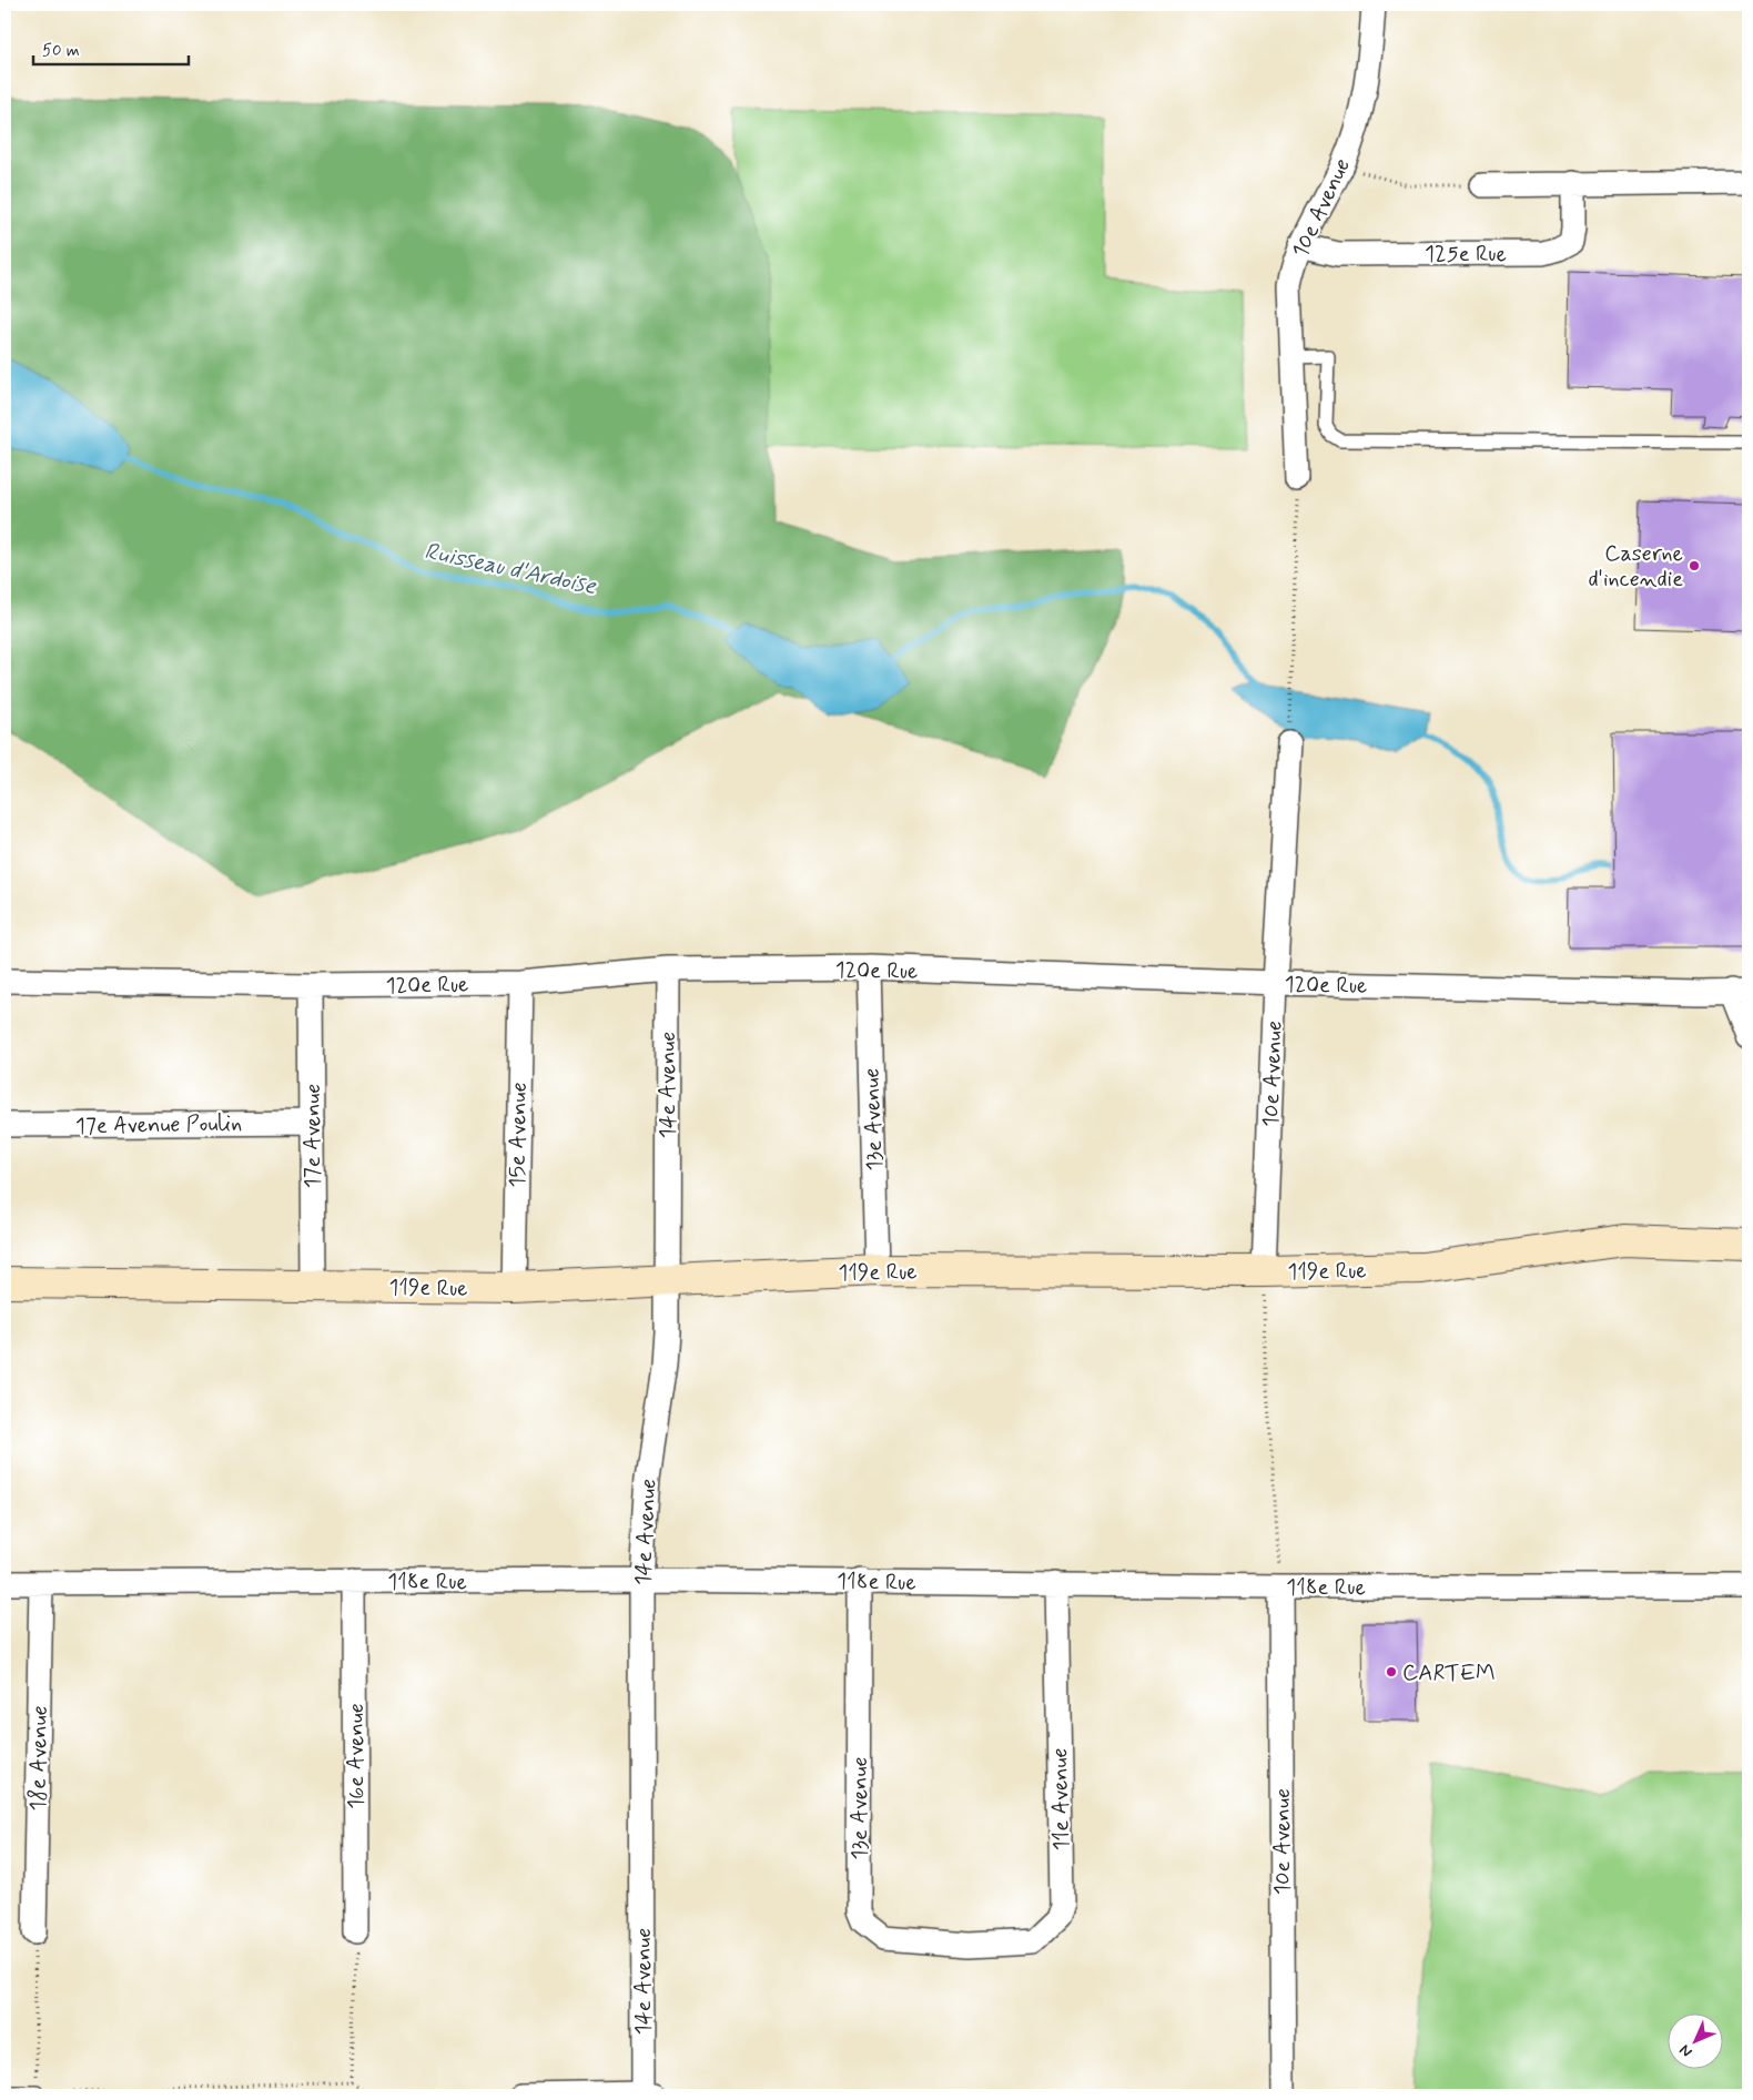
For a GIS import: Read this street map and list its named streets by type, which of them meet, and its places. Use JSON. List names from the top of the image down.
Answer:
{
  "streets": {
    "street": [
      "10e Avenue",
      "125e Rue",
      "120e Rue",
      "14e Avenue",
      "13e Avenue",
      "17e Avenue Poulin",
      "15e Avenue",
      "17e Avenue",
      "119e Rue",
      "118e Rue",
      "16e Avenue",
      "18e Avenue",
      "11e Avenue"
    ]
  },
  "crossings": [
    ["10e Avenue", "125e Rue"],
    ["10e Avenue", "120e Rue"],
    ["10e Avenue", "119e Rue"],
    ["10e Avenue", "118e Rue"],
    ["120e Rue", "14e Avenue"],
    ["120e Rue", "13e Avenue"],
    ["120e Rue", "15e Avenue"],
    ["120e Rue", "17e Avenue"],
    ["14e Avenue", "119e Rue"],
    ["14e Avenue", "118e Rue"],
    ["13e Avenue", "119e Rue"],
    ["13e Avenue", "118e Rue"],
    ["13e Avenue", "11e Avenue"],
    ["17e Avenue Poulin", "17e Avenue"],
    ["15e Avenue", "119e Rue"],
    ["17e Avenue", "119e Rue"],
    ["118e Rue", "16e Avenue"],
    ["118e Rue", "18e Avenue"],
    ["118e Rue", "11e Avenue"]
  ],
  "water": ["Ruisseau d'Ardoise"],
  "places": ["Caserne d'incendie", "CARTEM"],
  "scale_bar": "50 m",
  "north": "bottom left"
}
